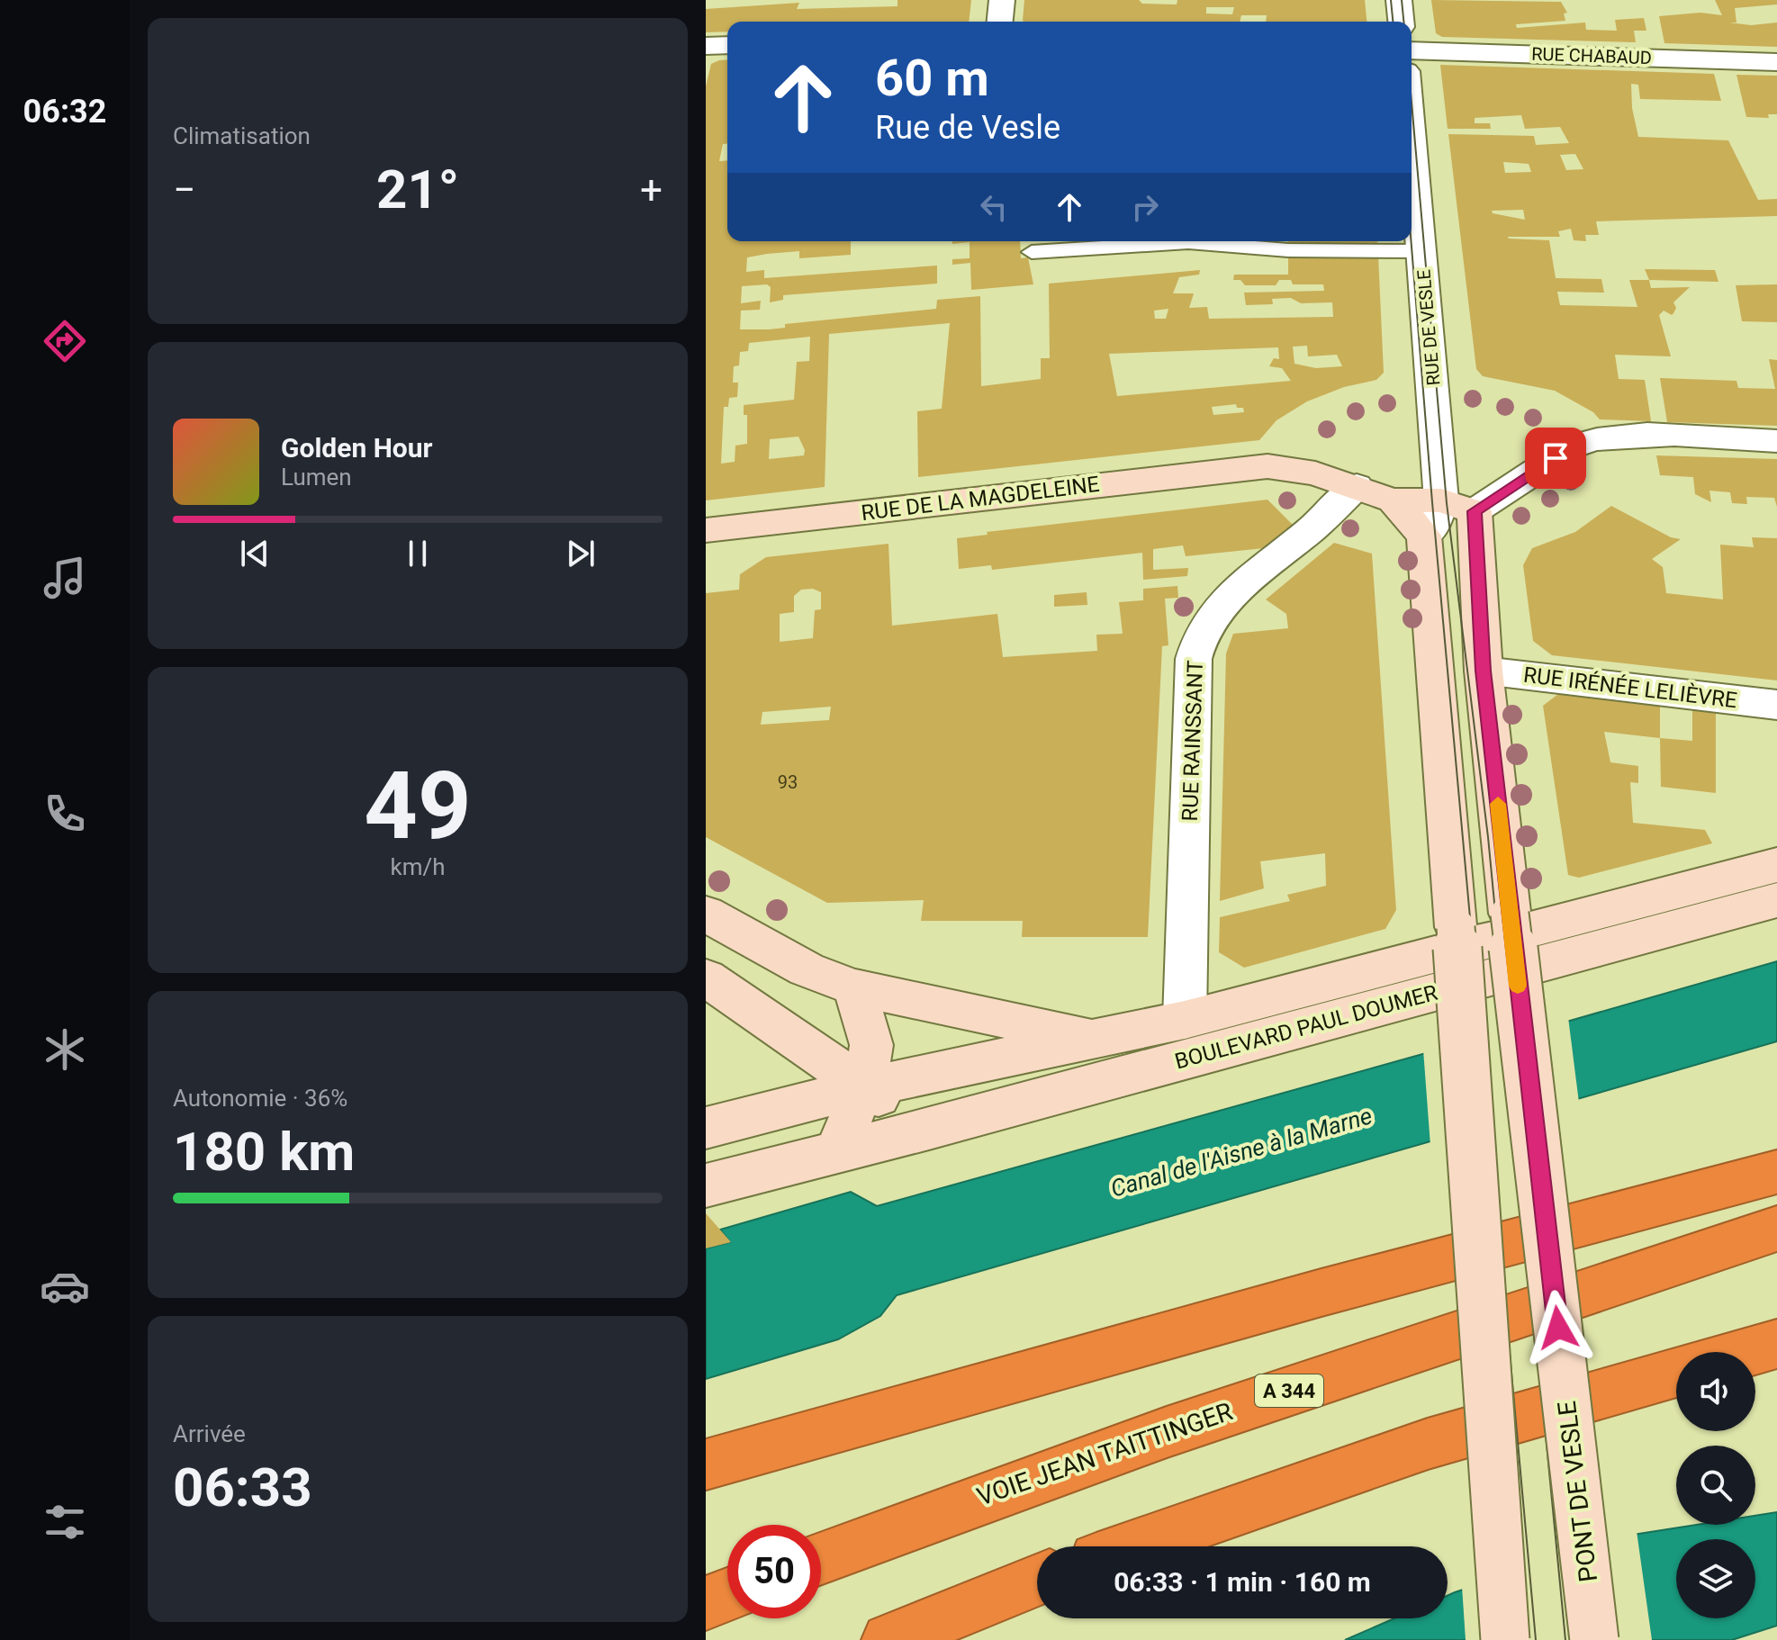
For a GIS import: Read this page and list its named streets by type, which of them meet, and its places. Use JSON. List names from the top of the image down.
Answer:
{
  "streets": {
    "highway": ["A 344", "VOIE JEAN TAITTINGER"],
    "main road": ["RUE DE LA MAGDELEINE", "BOULEVARD PAUL DOUMER", "PONT DE VESLE"],
    "street": [
      "RUE CHABAUD",
      "RUE DE VESLE",
      "RUE IRÉNÉE LELIÈVRE",
      "RUE RAINSSANT"
    ]
  },
  "crossings": [
    ["RUE DE LA MAGDELEINE", "RUE RAINSSANT"],
    ["RUE IRÉNÉE LELIÈVRE", "PONT DE VESLE"],
    ["RUE RAINSSANT", "BOULEVARD PAUL DOUMER"]
  ],
  "water": ["Canal de l'Aisne à la Marne"],
  "house_numbers": ["93"],
  "page": {
    "tabs": "06:32",
    "tile": [
      "Climatisation",
      ["49", "km/h"],
      ["Autonomie · 36%", "180 km"],
      ["Arrivée", "06:33"]
    ],
    "turn": ["60 m", "Rue de Vesle"],
    "heat": ["−", "21°", "+"],
    "song": ["Golden Hour", "Lumen"],
    "limit": "50",
    "trip": "06:33 · 1 min · 160 m"
  }
}
